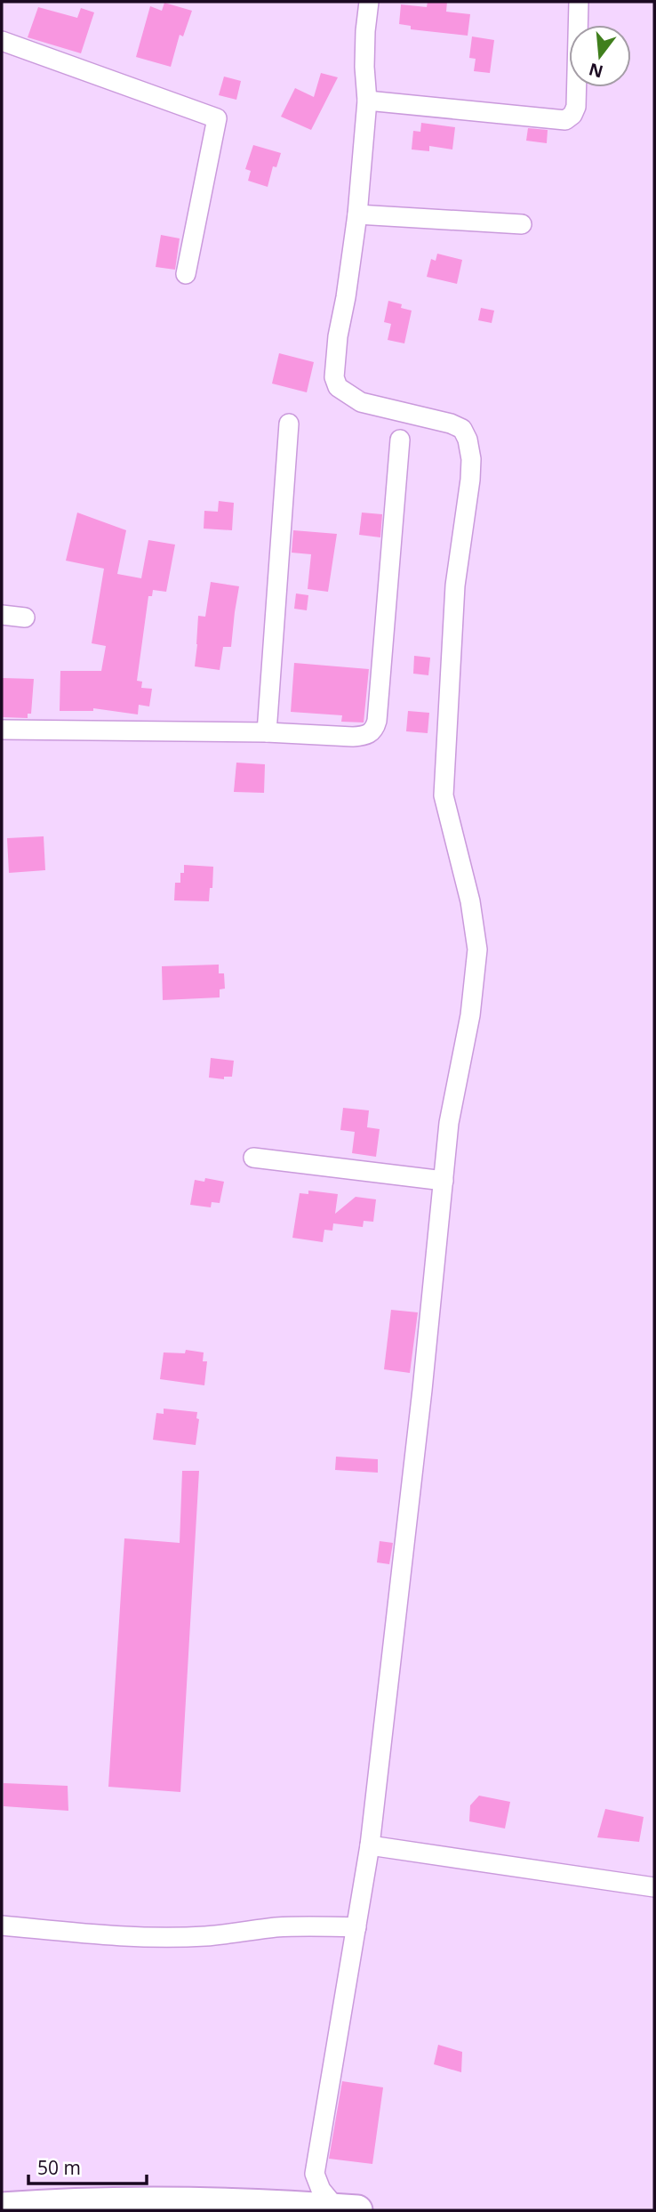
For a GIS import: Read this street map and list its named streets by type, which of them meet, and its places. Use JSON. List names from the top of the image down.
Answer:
{
  "scale_bar": "50 m",
  "north": "bottom"
}
